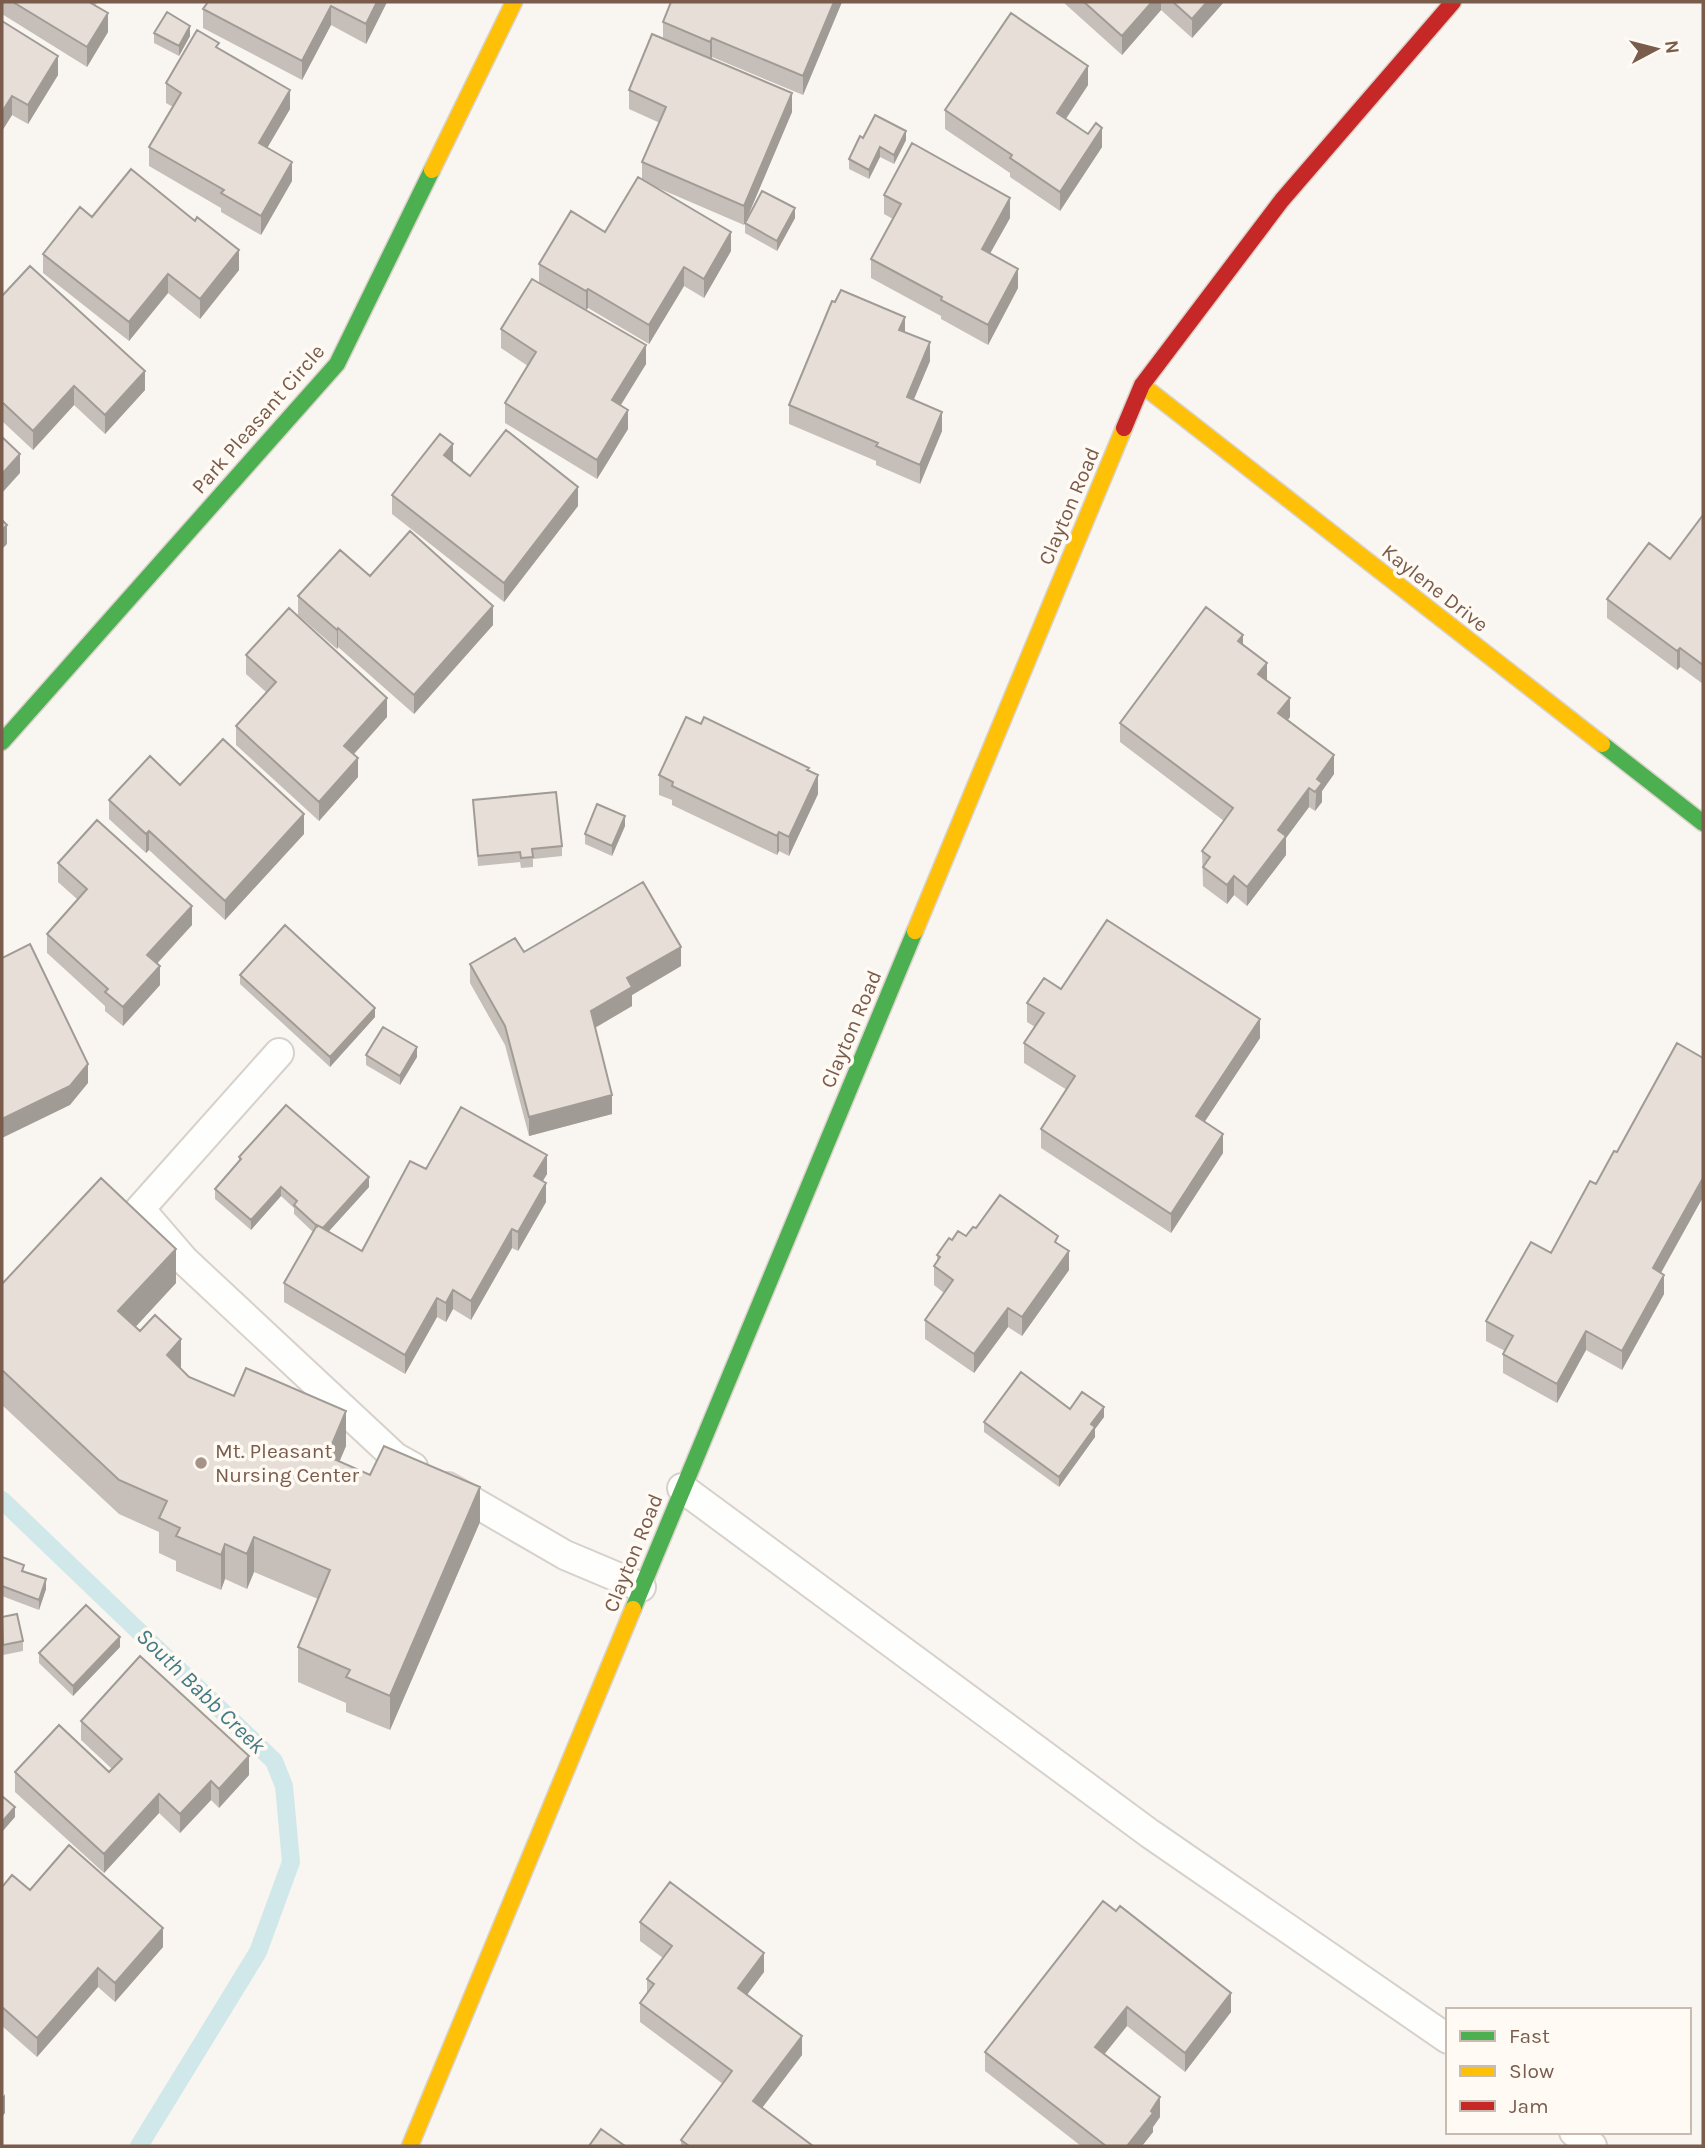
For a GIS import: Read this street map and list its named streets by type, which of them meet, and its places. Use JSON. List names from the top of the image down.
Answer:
{
  "streets": {
    "street": ["Park Pleasant Circle", "Clayton Road", "Kaylene Drive"]
  },
  "crossings": [
    ["Clayton Road", "Kaylene Drive"]
  ],
  "water": ["South Babb Creek"],
  "places": ["Mt. Pleasant Nursing Center"],
  "legend": ["Fast", "Slow", "Jam"],
  "north": "right"
}
